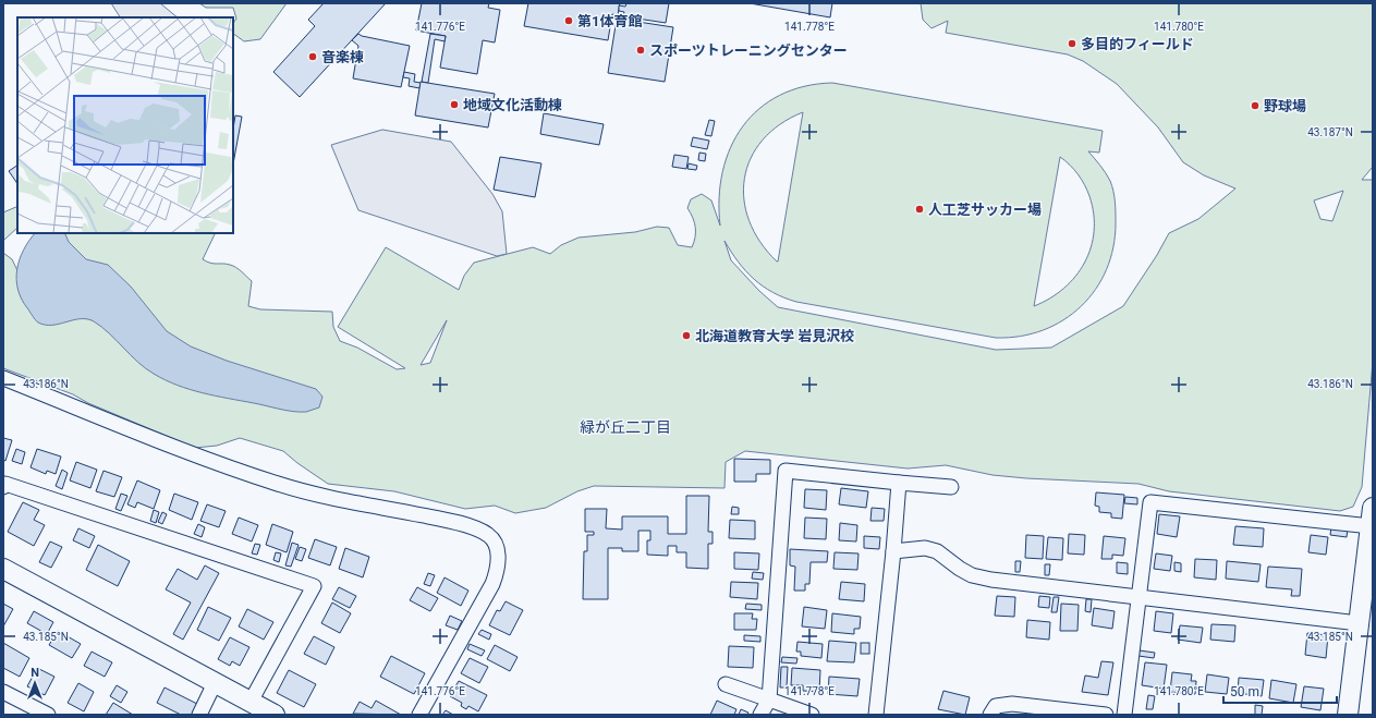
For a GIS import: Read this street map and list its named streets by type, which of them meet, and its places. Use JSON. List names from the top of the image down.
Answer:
{
  "districts": ["緑が丘二丁目"],
  "places": [
    "第1体育館",
    "多目的フィールド",
    "スポーツトレーニングセンター",
    "音楽棟",
    "地域文化活動棟",
    "野球場",
    "人工芝サッカー場",
    "北海道教育大学 岩見沢校"
  ],
  "scale_bar": "50 m",
  "north": "top",
  "coordinates": [
    "141.776°E",
    "141.778°E",
    "141.780°E",
    "43.187°N",
    "43.186°N",
    "43.185°N"
  ]
}
